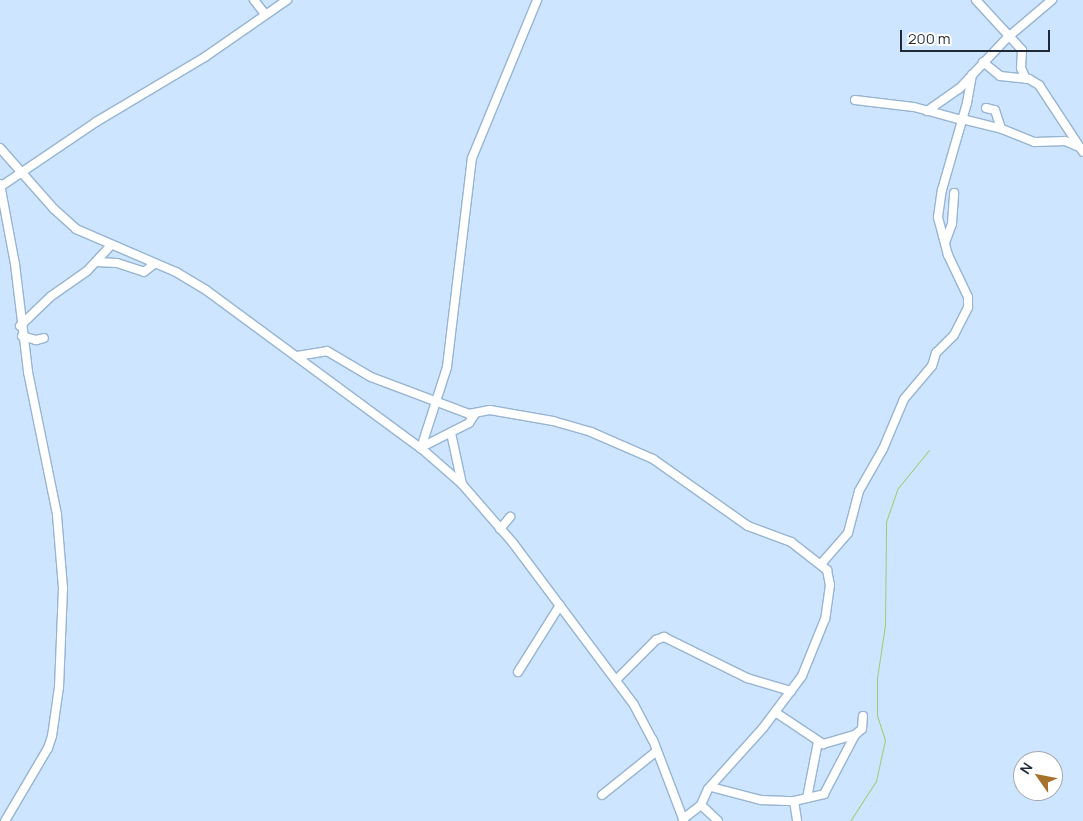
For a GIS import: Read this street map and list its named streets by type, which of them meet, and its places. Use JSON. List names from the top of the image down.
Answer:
{
  "scale_bar": "200 m",
  "north": "top left"
}
